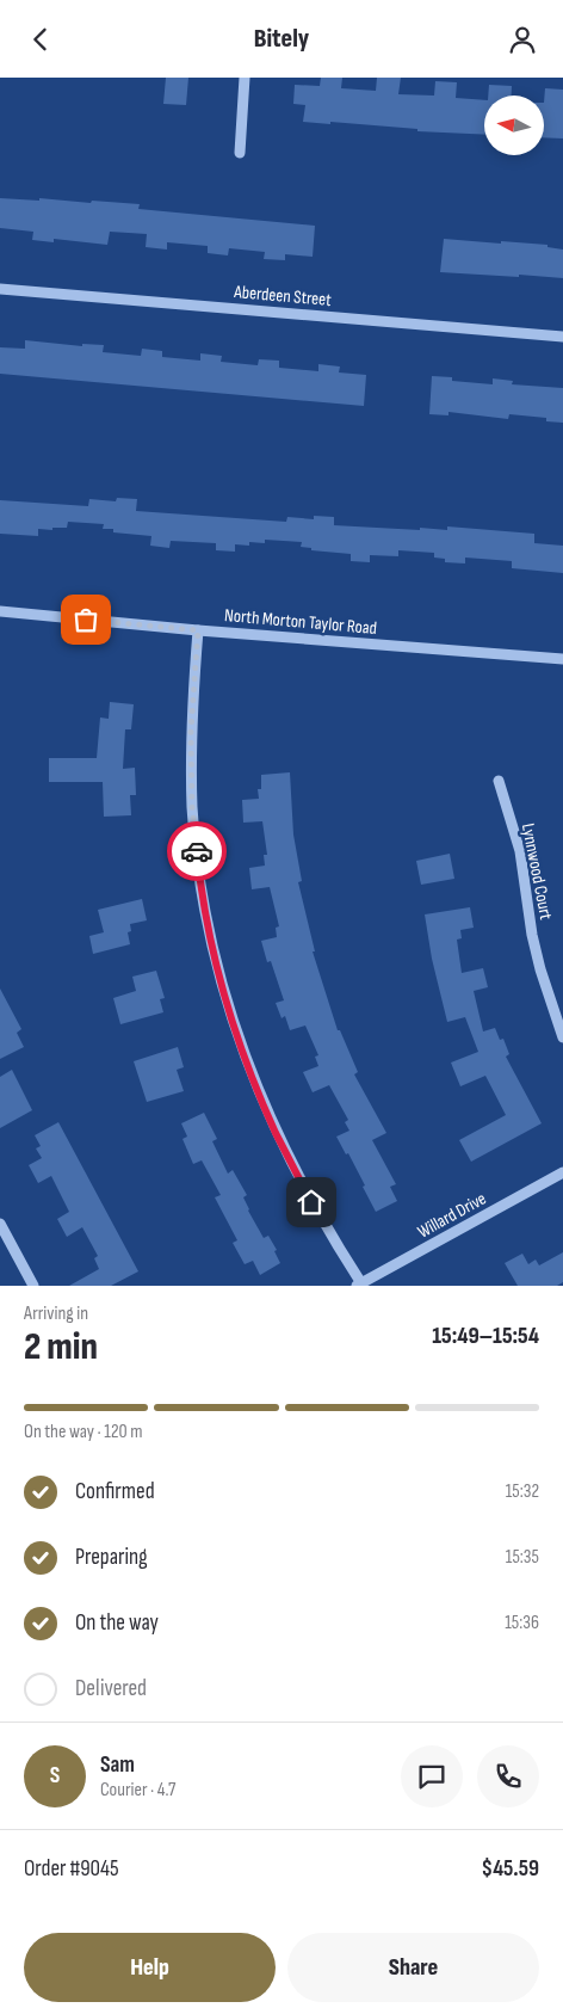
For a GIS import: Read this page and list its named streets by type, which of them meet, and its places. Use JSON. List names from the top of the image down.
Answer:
{
  "streets": {
    "street": [
      "Aberdeen Street",
      "North Morton Taylor Road",
      "Lynnwood Court",
      "Willard Drive"
    ]
  },
  "north": "left",
  "page": {
    "header": "Bitely",
    "heading": ["2 min", "Arriving in", "15:49–15:54"],
    "panel": [
      "Sam",
      "Courier · 4.7",
      "Order #9045",
      "$45.59"
    ],
    "bar": "On the way · 120 m",
    "list": [
      ["Confirmed", "15:32"],
      ["Preparing", "15:35"],
      ["On the way", "15:36"],
      "Delivered"
    ],
    "round": "S",
    "buttons": ["Help", "Share"]
  }
}
